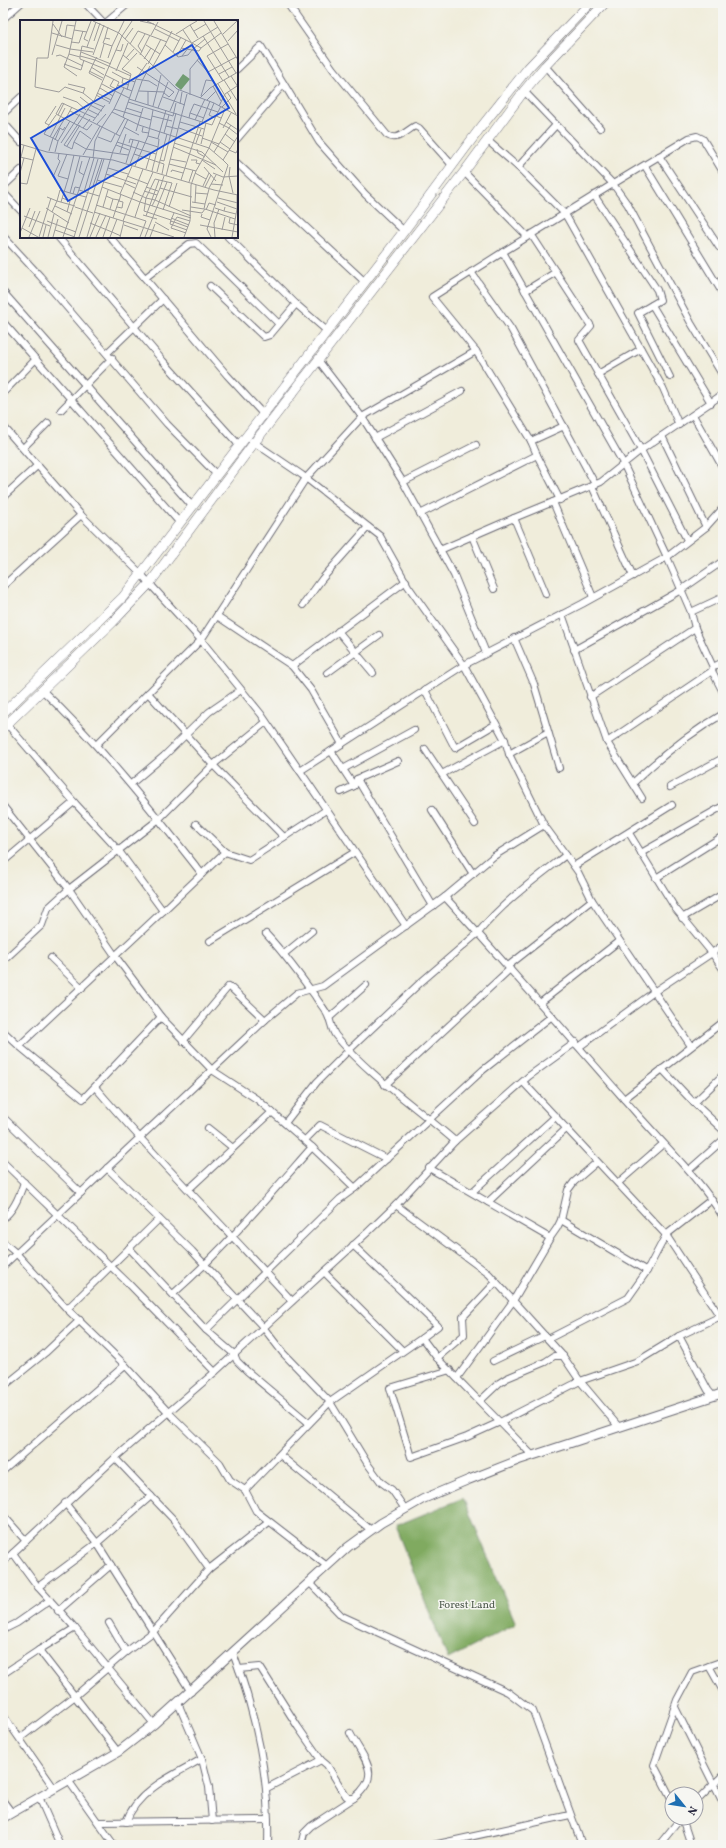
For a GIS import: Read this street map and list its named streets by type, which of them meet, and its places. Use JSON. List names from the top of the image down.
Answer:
{
  "parks": ["Forest Land"],
  "north": "bottom right"
}
